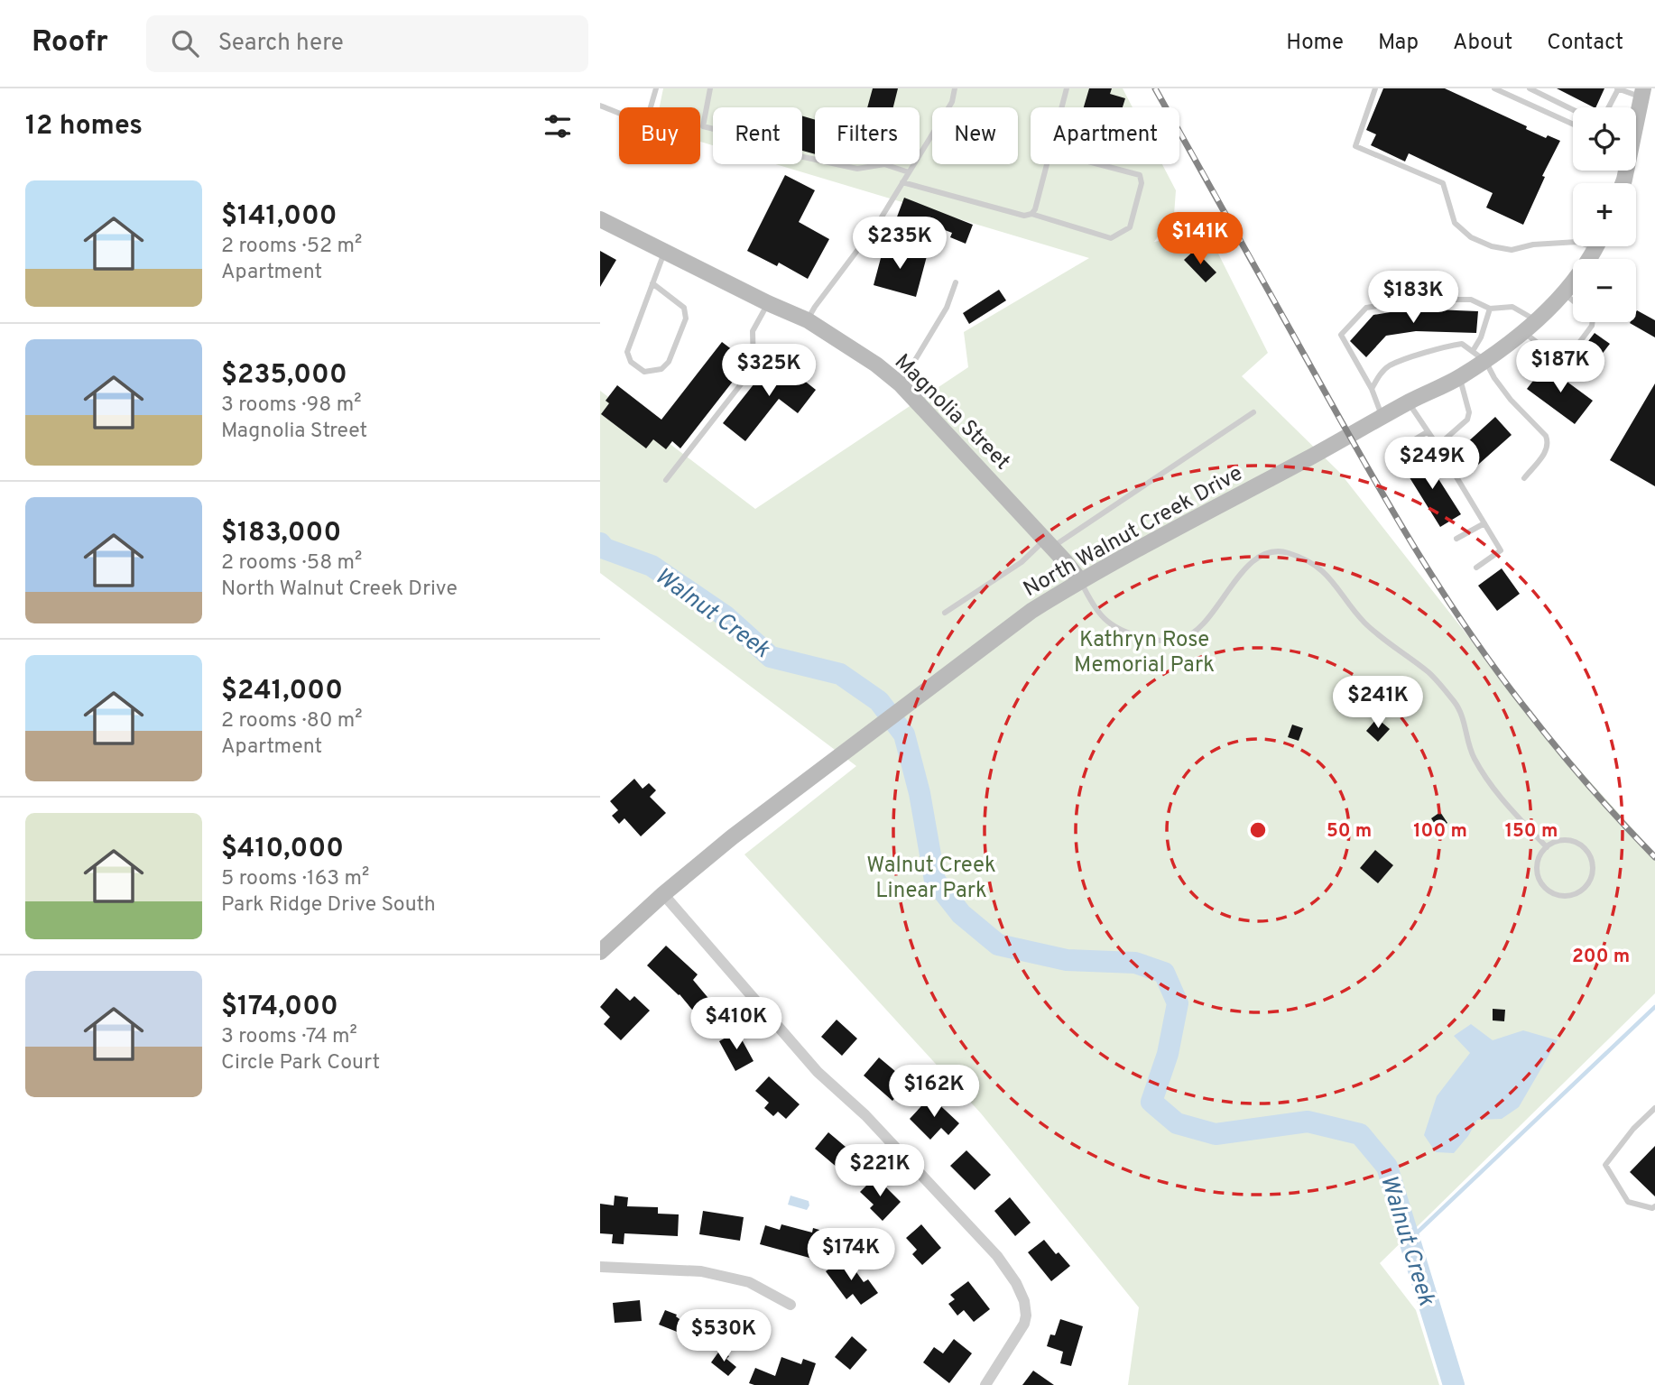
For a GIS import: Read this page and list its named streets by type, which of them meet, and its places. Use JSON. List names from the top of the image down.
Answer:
{
  "streets": {
    "main road": ["Magnolia Street", "North Walnut Creek Drive"]
  },
  "crossings": [
    ["Magnolia Street", "North Walnut Creek Drive"]
  ],
  "water": ["Walnut Creek"],
  "parks": ["Kathryn Rose Memorial Park", "Walnut Creek Linear Park"],
  "page": {
    "header": "Roofr",
    "search": "Search here",
    "nav": [
      "Home",
      "Map",
      "About",
      "Contact"
    ],
    "heading": "12 homes",
    "map_buttons": ["+", "−"],
    "chip": [
      "Buy",
      "Rent",
      "Filters",
      "New",
      "Apartment"
    ],
    "list": [
      {
        "name": "$141,000",
        "note": "2 rooms · 52 m² · Apartment"
      },
      {
        "name": "$235,000",
        "note": "3 rooms · 98 m² · Magnolia Street"
      },
      {
        "name": "$183,000",
        "note": "2 rooms · 58 m² · North Walnut Creek Drive"
      },
      {
        "name": "$241,000",
        "note": "2 rooms · 80 m² · Apartment"
      },
      {
        "name": "$410,000",
        "note": "5 rooms · 163 m² · Park Ridge Drive South"
      },
      {
        "name": "$174,000",
        "note": "3 rooms · 74 m² · Circle Park Court"
      }
    ],
    "price": [
      "$141K",
      "$235K",
      "$183K",
      "$187K",
      "$325K",
      "$249K",
      "$241K",
      "$410K",
      "$162K",
      "$221K",
      "$174K",
      "$530K"
    ]
  },
  "rings": [
    "50 m",
    "100 m",
    "150 m",
    "200 m"
  ]
}
